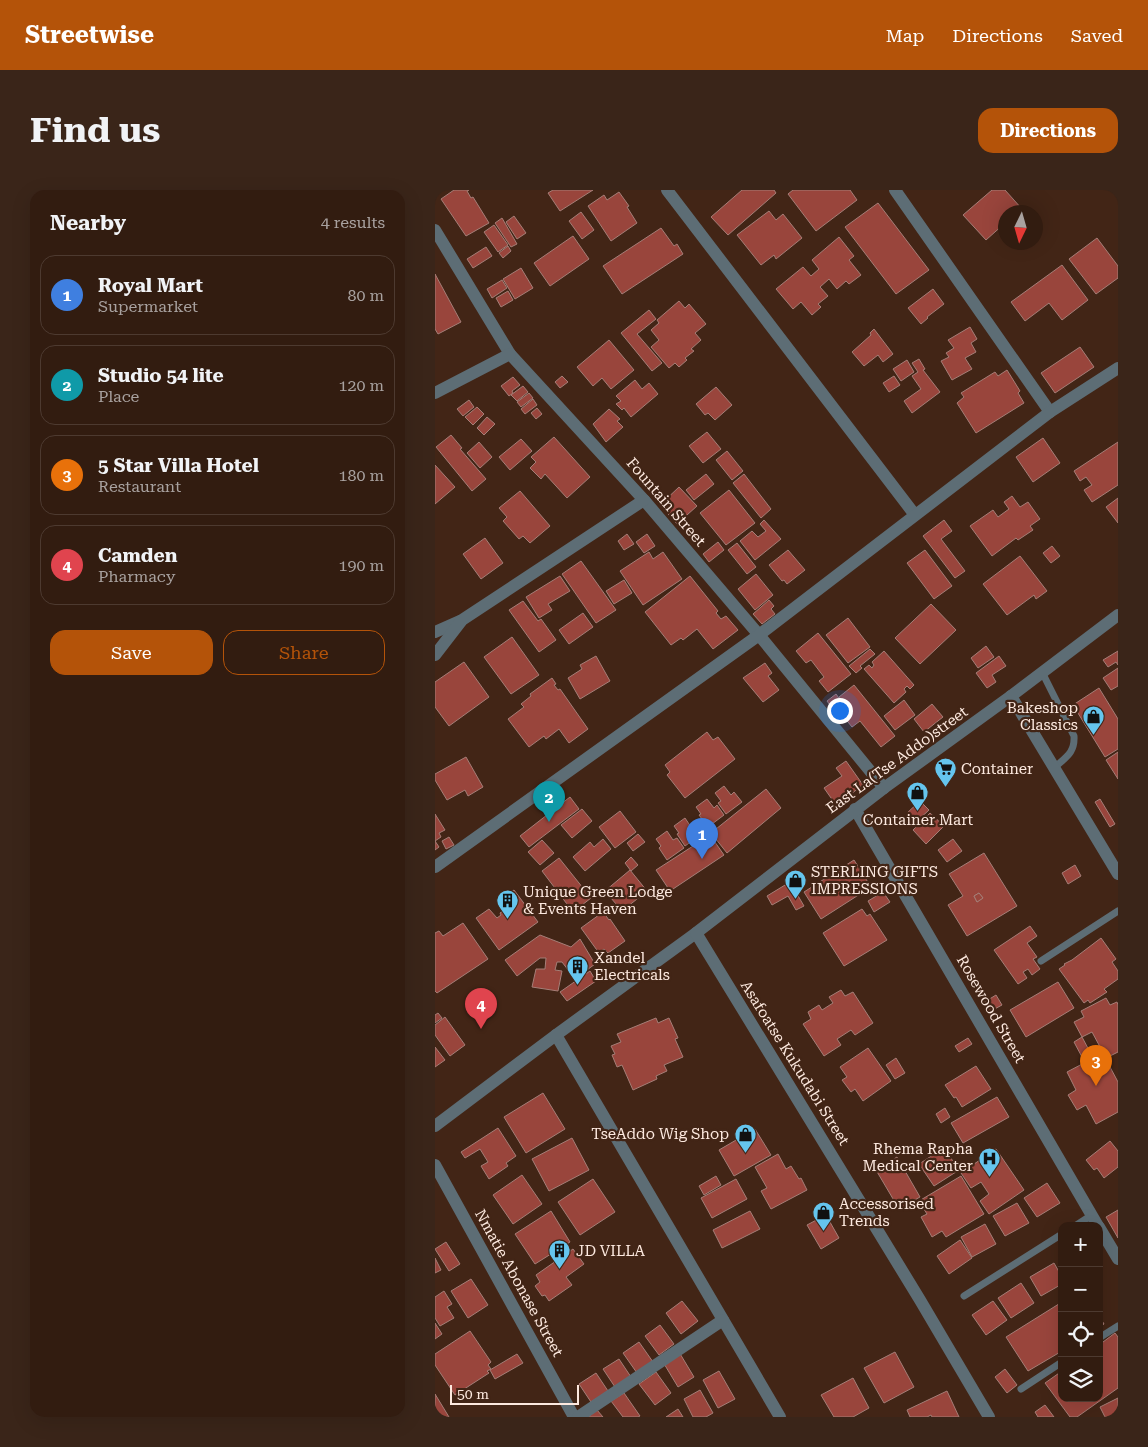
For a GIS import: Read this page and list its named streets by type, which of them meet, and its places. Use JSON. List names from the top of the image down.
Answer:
{
  "streets": {
    "street": [
      "Fountain Street",
      "East La(Tse Addo)street",
      "Rosewood Street",
      "Asafoatse Kukudabi Street",
      "Nmatie Abonase Street"
    ]
  },
  "crossings": [
    ["Fountain Street", "East La(Tse Addo)street"],
    ["East La(Tse Addo)street", "Rosewood Street"],
    ["East La(Tse Addo)street", "Asafoatse Kukudabi Street"]
  ],
  "places": {
    "shop": [
      "Bakeshop Classics",
      "Container Mart",
      "STERLING GIFTS IMPRESSIONS",
      "TseAddo Wig Shop",
      "Accessorised Trends"
    ],
    "supermarket": ["Container"],
    "building": ["Unique Green Lodge & Events Haven", "Xandel Electricals", "JD VILLA"],
    "hospital": ["Rhema Rapha Medical Center"]
  },
  "scale_bar": "50 m",
  "north": "bottom",
  "page": {
    "header": "Streetwise",
    "nav": ["Map", "Directions", "Saved"],
    "buttons": [
      "Directions",
      ["Save", "Share"]
    ],
    "title": "Find us",
    "heading": ["Nearby", "4 results"],
    "list": [
      {
        "mark": "1",
        "name": "Royal Mart",
        "note": "Supermarket",
        "value": "80 m"
      },
      {
        "mark": "2",
        "name": "Studio 54 lite",
        "note": "Place",
        "value": "120 m"
      },
      {
        "mark": "3",
        "name": "5 Star Villa Hotel",
        "note": "Restaurant",
        "value": "180 m"
      },
      {
        "mark": "4",
        "name": "Camden",
        "note": "Pharmacy",
        "value": "190 m"
      }
    ],
    "pins": [
      "2",
      "1",
      "4",
      "3"
    ],
    "map_buttons": ["+", "−"],
    "scale": "50 m"
  }
}
